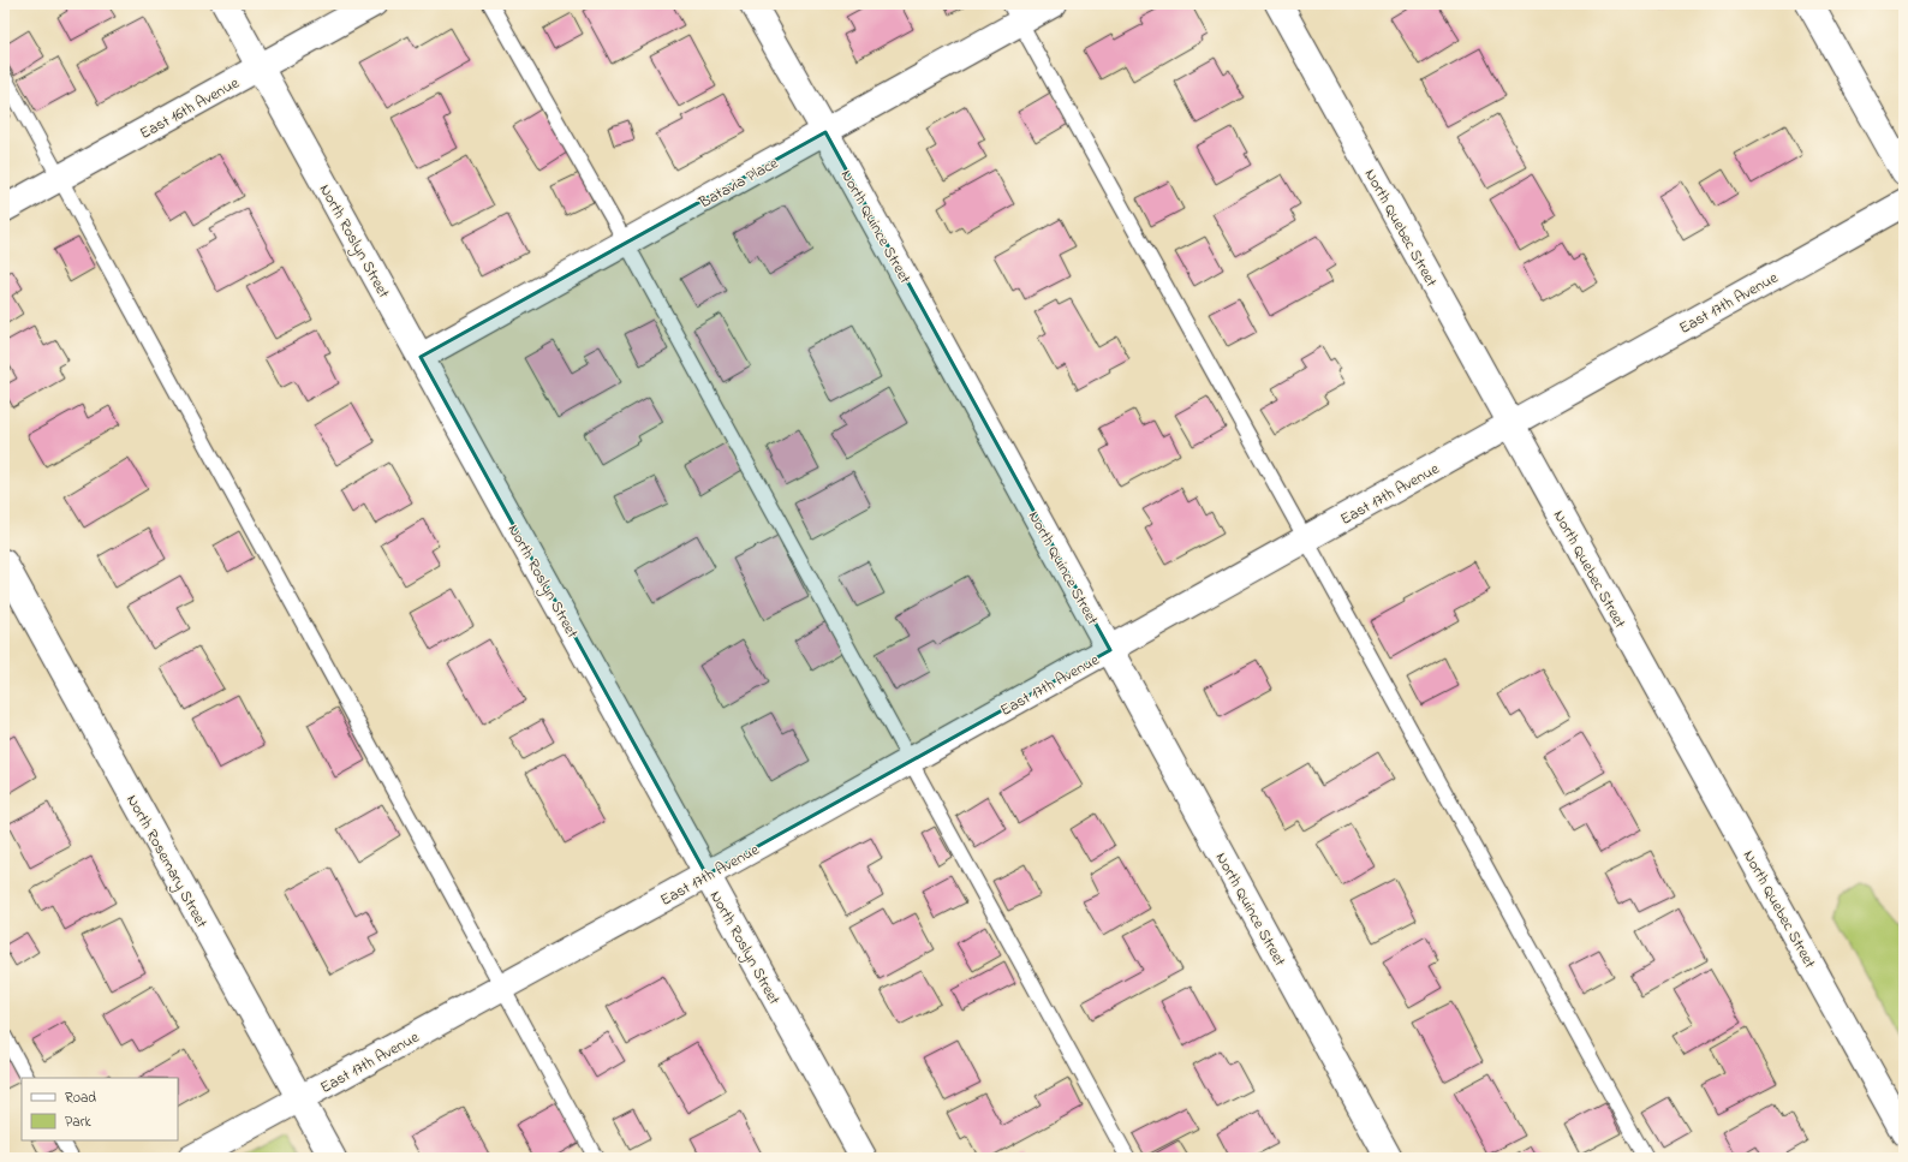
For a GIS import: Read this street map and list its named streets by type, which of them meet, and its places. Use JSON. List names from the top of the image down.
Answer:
{
  "streets": {
    "street": [
      "East 16th Avenue",
      "Batavia Place",
      "North Quince Street",
      "North Quebec Street",
      "North Roslyn Street",
      "East 17th Avenue",
      "North Rosemary Street"
    ]
  },
  "crossings": [
    ["East 16th Avenue", "North Roslyn Street"],
    ["Batavia Place", "North Quince Street"],
    ["Batavia Place", "North Roslyn Street"],
    ["North Quince Street", "East 17th Avenue"],
    ["North Quebec Street", "East 17th Avenue"],
    ["North Roslyn Street", "East 17th Avenue"],
    ["East 17th Avenue", "North Rosemary Street"]
  ],
  "legend": ["Road", "Park"]
}
